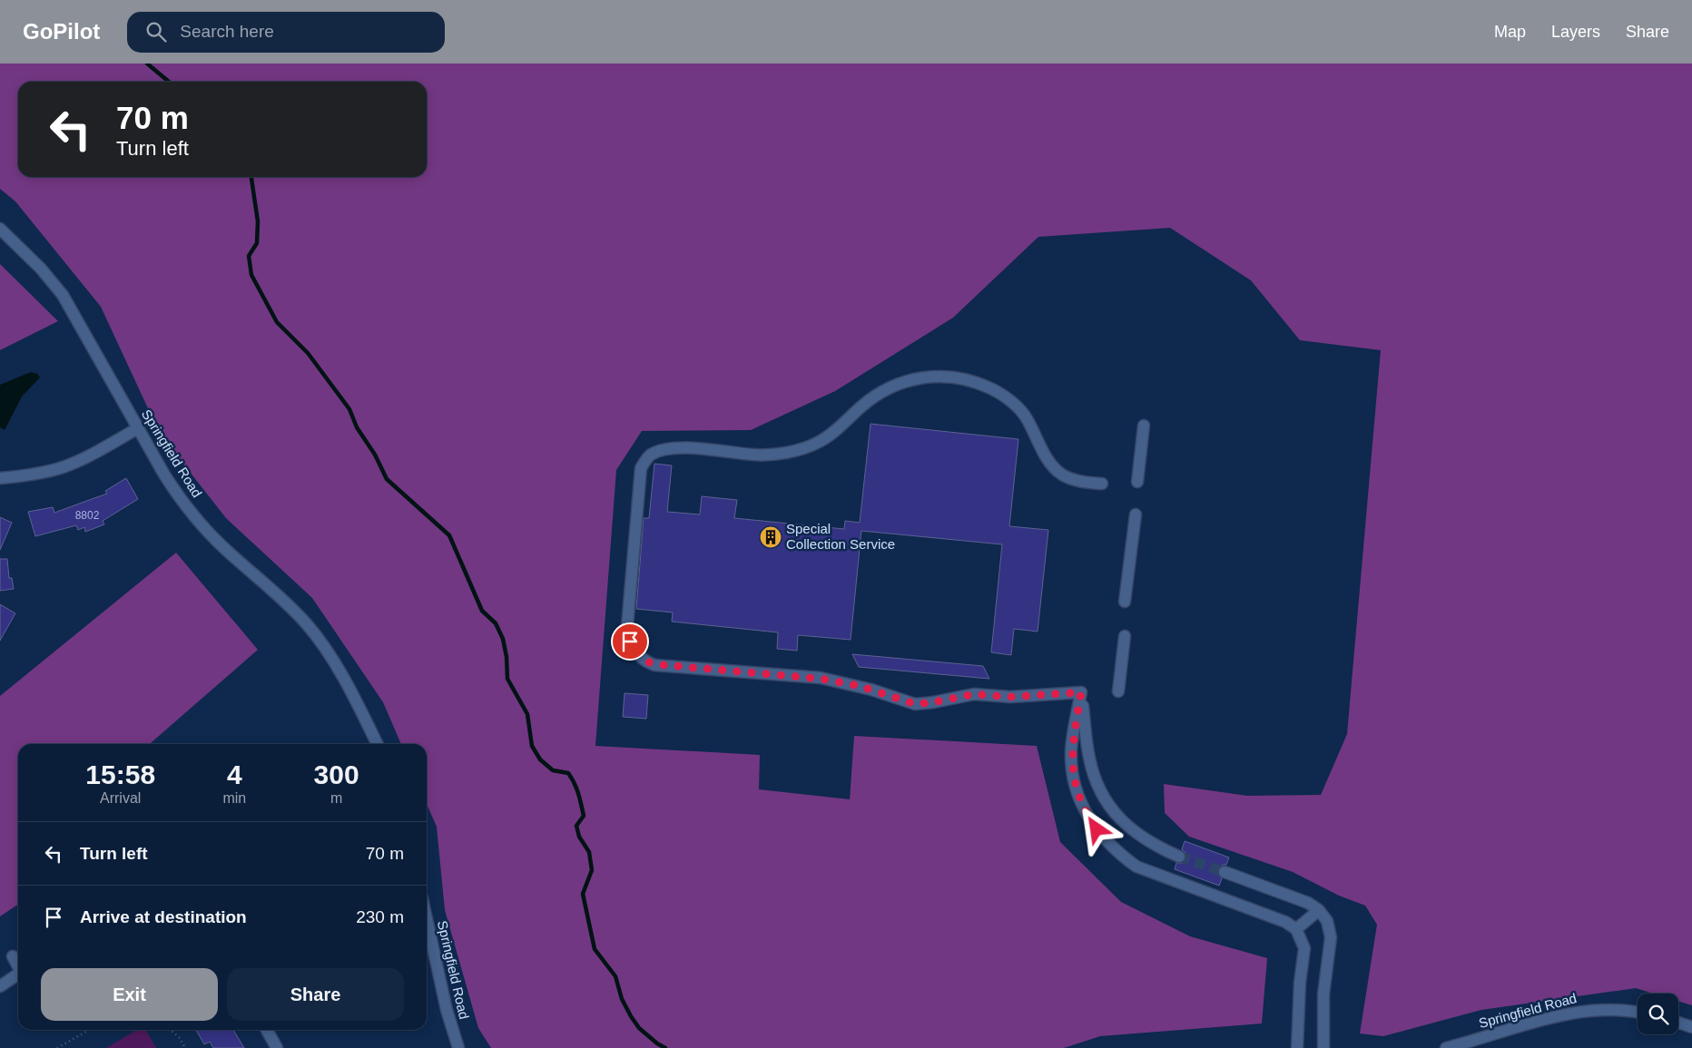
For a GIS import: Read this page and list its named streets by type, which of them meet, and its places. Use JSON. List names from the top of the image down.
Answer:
{
  "streets": {
    "street": ["Springfield Road"]
  },
  "places": {
    "building": ["Special Collection Service"]
  },
  "house_numbers": ["8802"],
  "page": {
    "header": "GoPilot",
    "search": "Search here",
    "nav": ["Map", "Layers", "Share"],
    "turn": ["70 m", "Turn left"],
    "eta": [
      "15:58",
      "Arrival",
      "4",
      "min",
      "300",
      "m"
    ],
    "list": [
      {
        "name": "Turn left",
        "value": "70 m"
      },
      {
        "name": "Arrive at destination",
        "value": "230 m"
      }
    ],
    "buttons": ["Exit", "Share"]
  }
}
